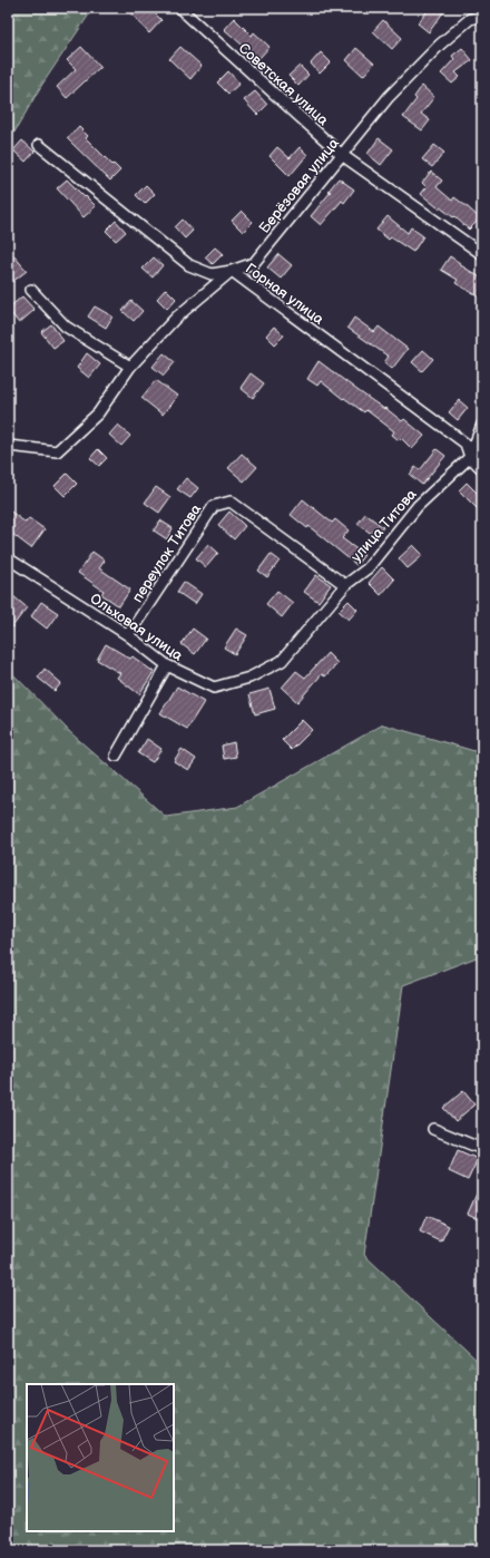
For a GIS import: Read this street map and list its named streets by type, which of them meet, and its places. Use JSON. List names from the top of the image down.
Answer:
{
  "streets": {
    "street": [
      "Советская улица",
      "Берёзовая улица",
      "Горная улица",
      "улица Титова",
      "переулок Титова",
      "Ольховая улица"
    ]
  },
  "crossings": [
    ["Советская улица", "Берёзовая улица"],
    ["Берёзовая улица", "Горная улица"],
    ["Горная улица", "улица Титова"],
    ["улица Титова", "переулок Титова"],
    ["улица Титова", "Ольховая улица"],
    ["переулок Титова", "Ольховая улица"]
  ]
}
